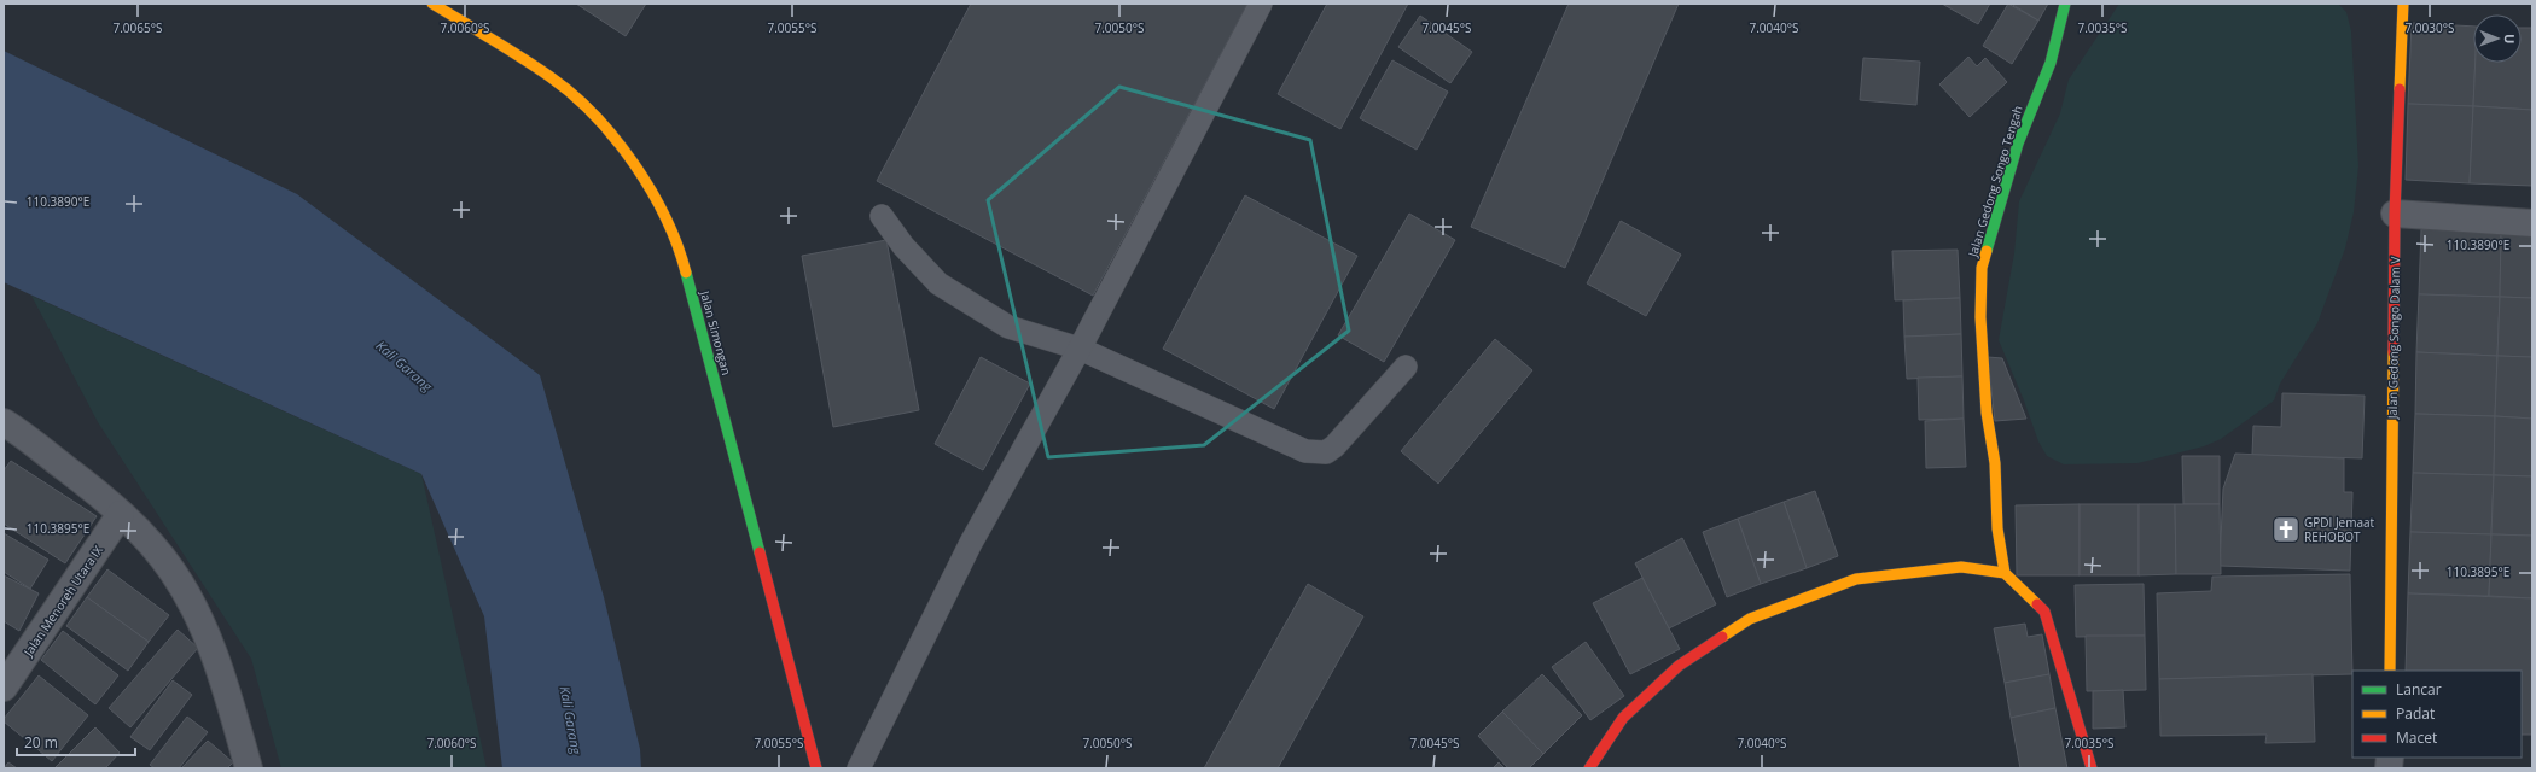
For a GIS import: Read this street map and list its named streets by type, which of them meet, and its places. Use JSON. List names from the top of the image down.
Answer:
{
  "streets": {
    "street": [
      "Jalan Gedong Songo Tengah",
      "Jalan Simongan",
      "Jalan Gedong Songo Dalam V",
      "Jalan Menoreh Utara IX"
    ]
  },
  "water": ["Kali Garang"],
  "places": {
    "church": ["GPDI Jemaat REHOBOT"]
  },
  "legend": ["Lancar", "Padat", "Macet"],
  "scale_bar": "20 m",
  "north": "right",
  "coordinates": [
    "7.0065°S",
    "7.0060°S",
    "7.0055°S",
    "7.0050°S",
    "7.0045°S",
    "7.0040°S",
    "7.0035°S",
    "7.0030°S",
    "110.3890°E",
    "110.3895°E"
  ]
}
